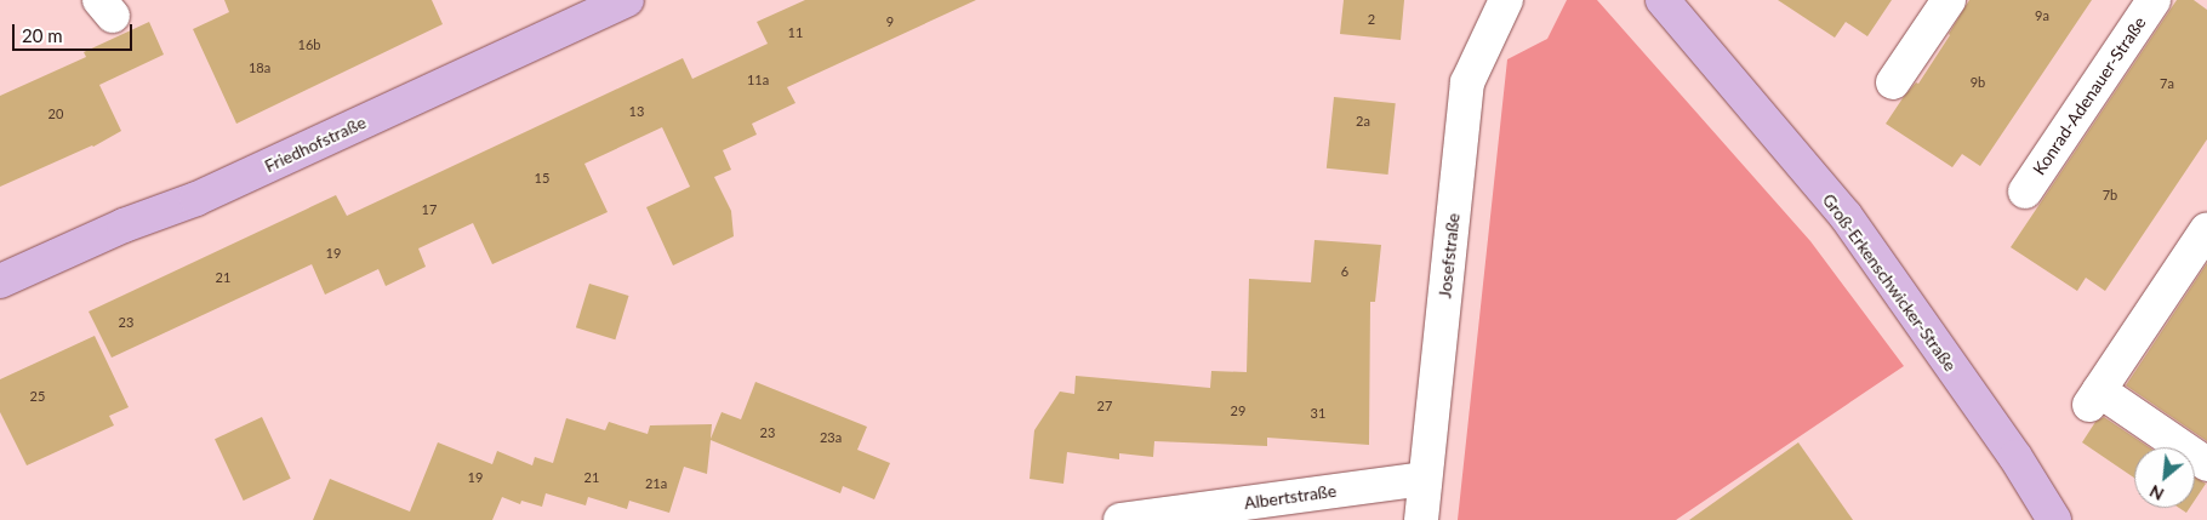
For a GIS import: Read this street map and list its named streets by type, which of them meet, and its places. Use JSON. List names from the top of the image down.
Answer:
{
  "streets": {
    "main road": ["Friedhofstraße", "Groß-Erkenschwicker-Straße"],
    "street": ["Konrad-Adenauer-Straße", "Josefstraße", "Albertstraße"]
  },
  "crossings": [
    ["Josefstraße", "Albertstraße"]
  ],
  "house_numbers": [
    "9a",
    "2",
    "9",
    "11",
    "16b",
    "18a",
    "11a",
    "9b",
    "7a",
    "13",
    "20",
    "2a",
    "15",
    "7b",
    "17",
    "19",
    "6",
    "21",
    "23",
    "25",
    "27",
    "29",
    "31",
    "23",
    "23a",
    "19",
    "21",
    "21a"
  ],
  "scale_bar": "20 m",
  "north": "bottom left"
}
